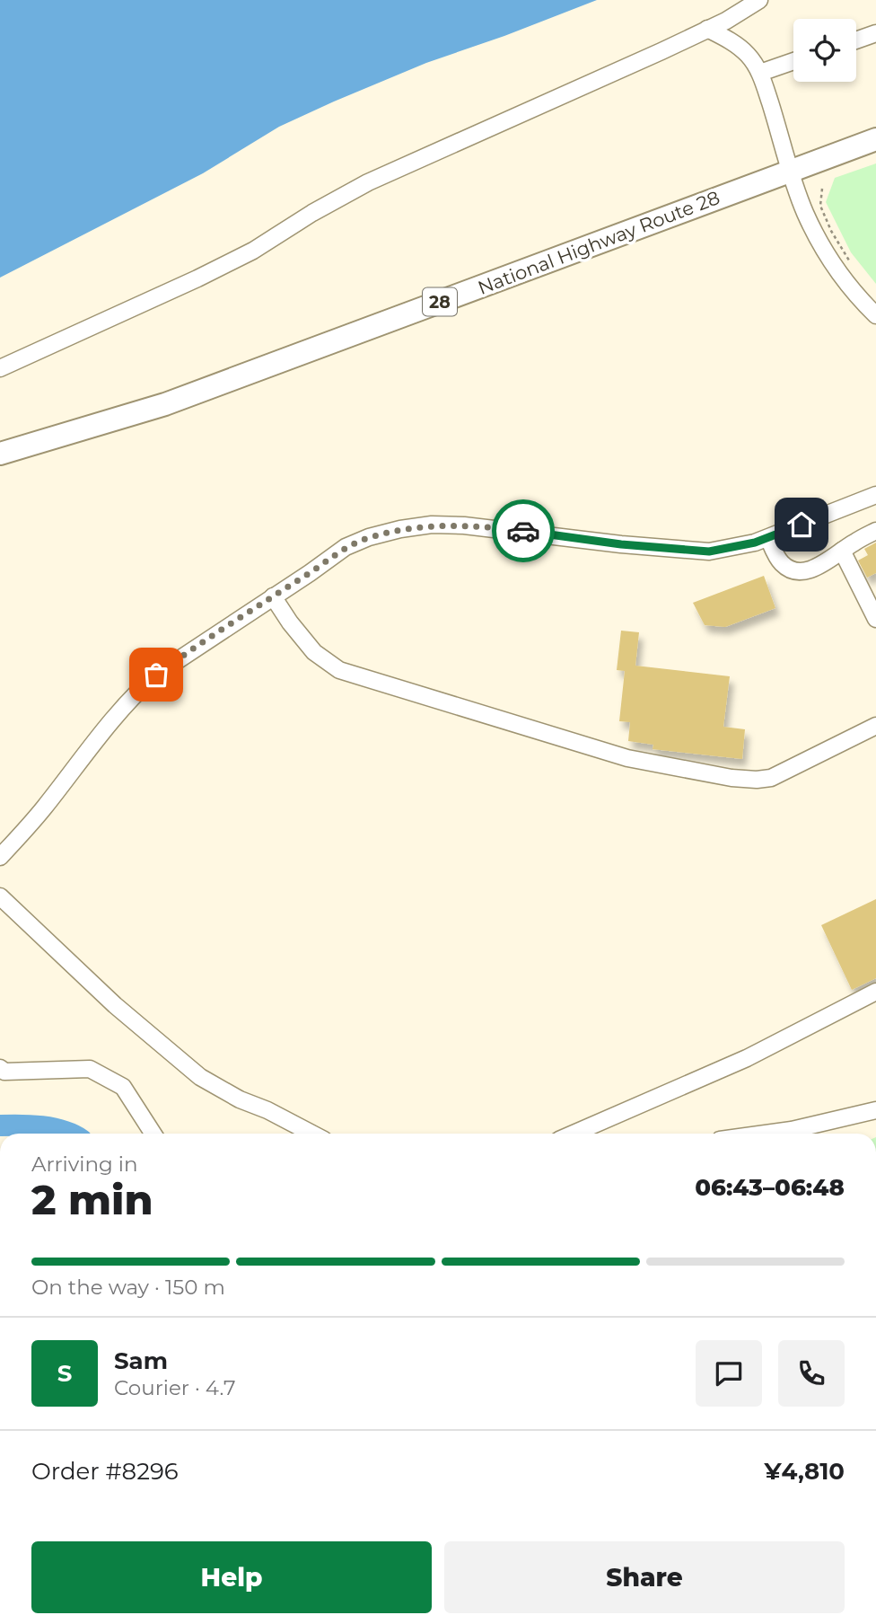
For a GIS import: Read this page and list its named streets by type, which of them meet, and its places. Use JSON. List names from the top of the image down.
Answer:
{
  "streets": {
    "highway": ["National Highway Route 28", "28"]
  },
  "page": {
    "heading": ["2 min", "Arriving in", "06:43–06:48"],
    "panel": [
      "Sam",
      "Courier · 4.7",
      "Order #8296",
      "¥4,810"
    ],
    "bar": "On the way · 150 m",
    "round": "S",
    "buttons": ["Help", "Share"]
  }
}
